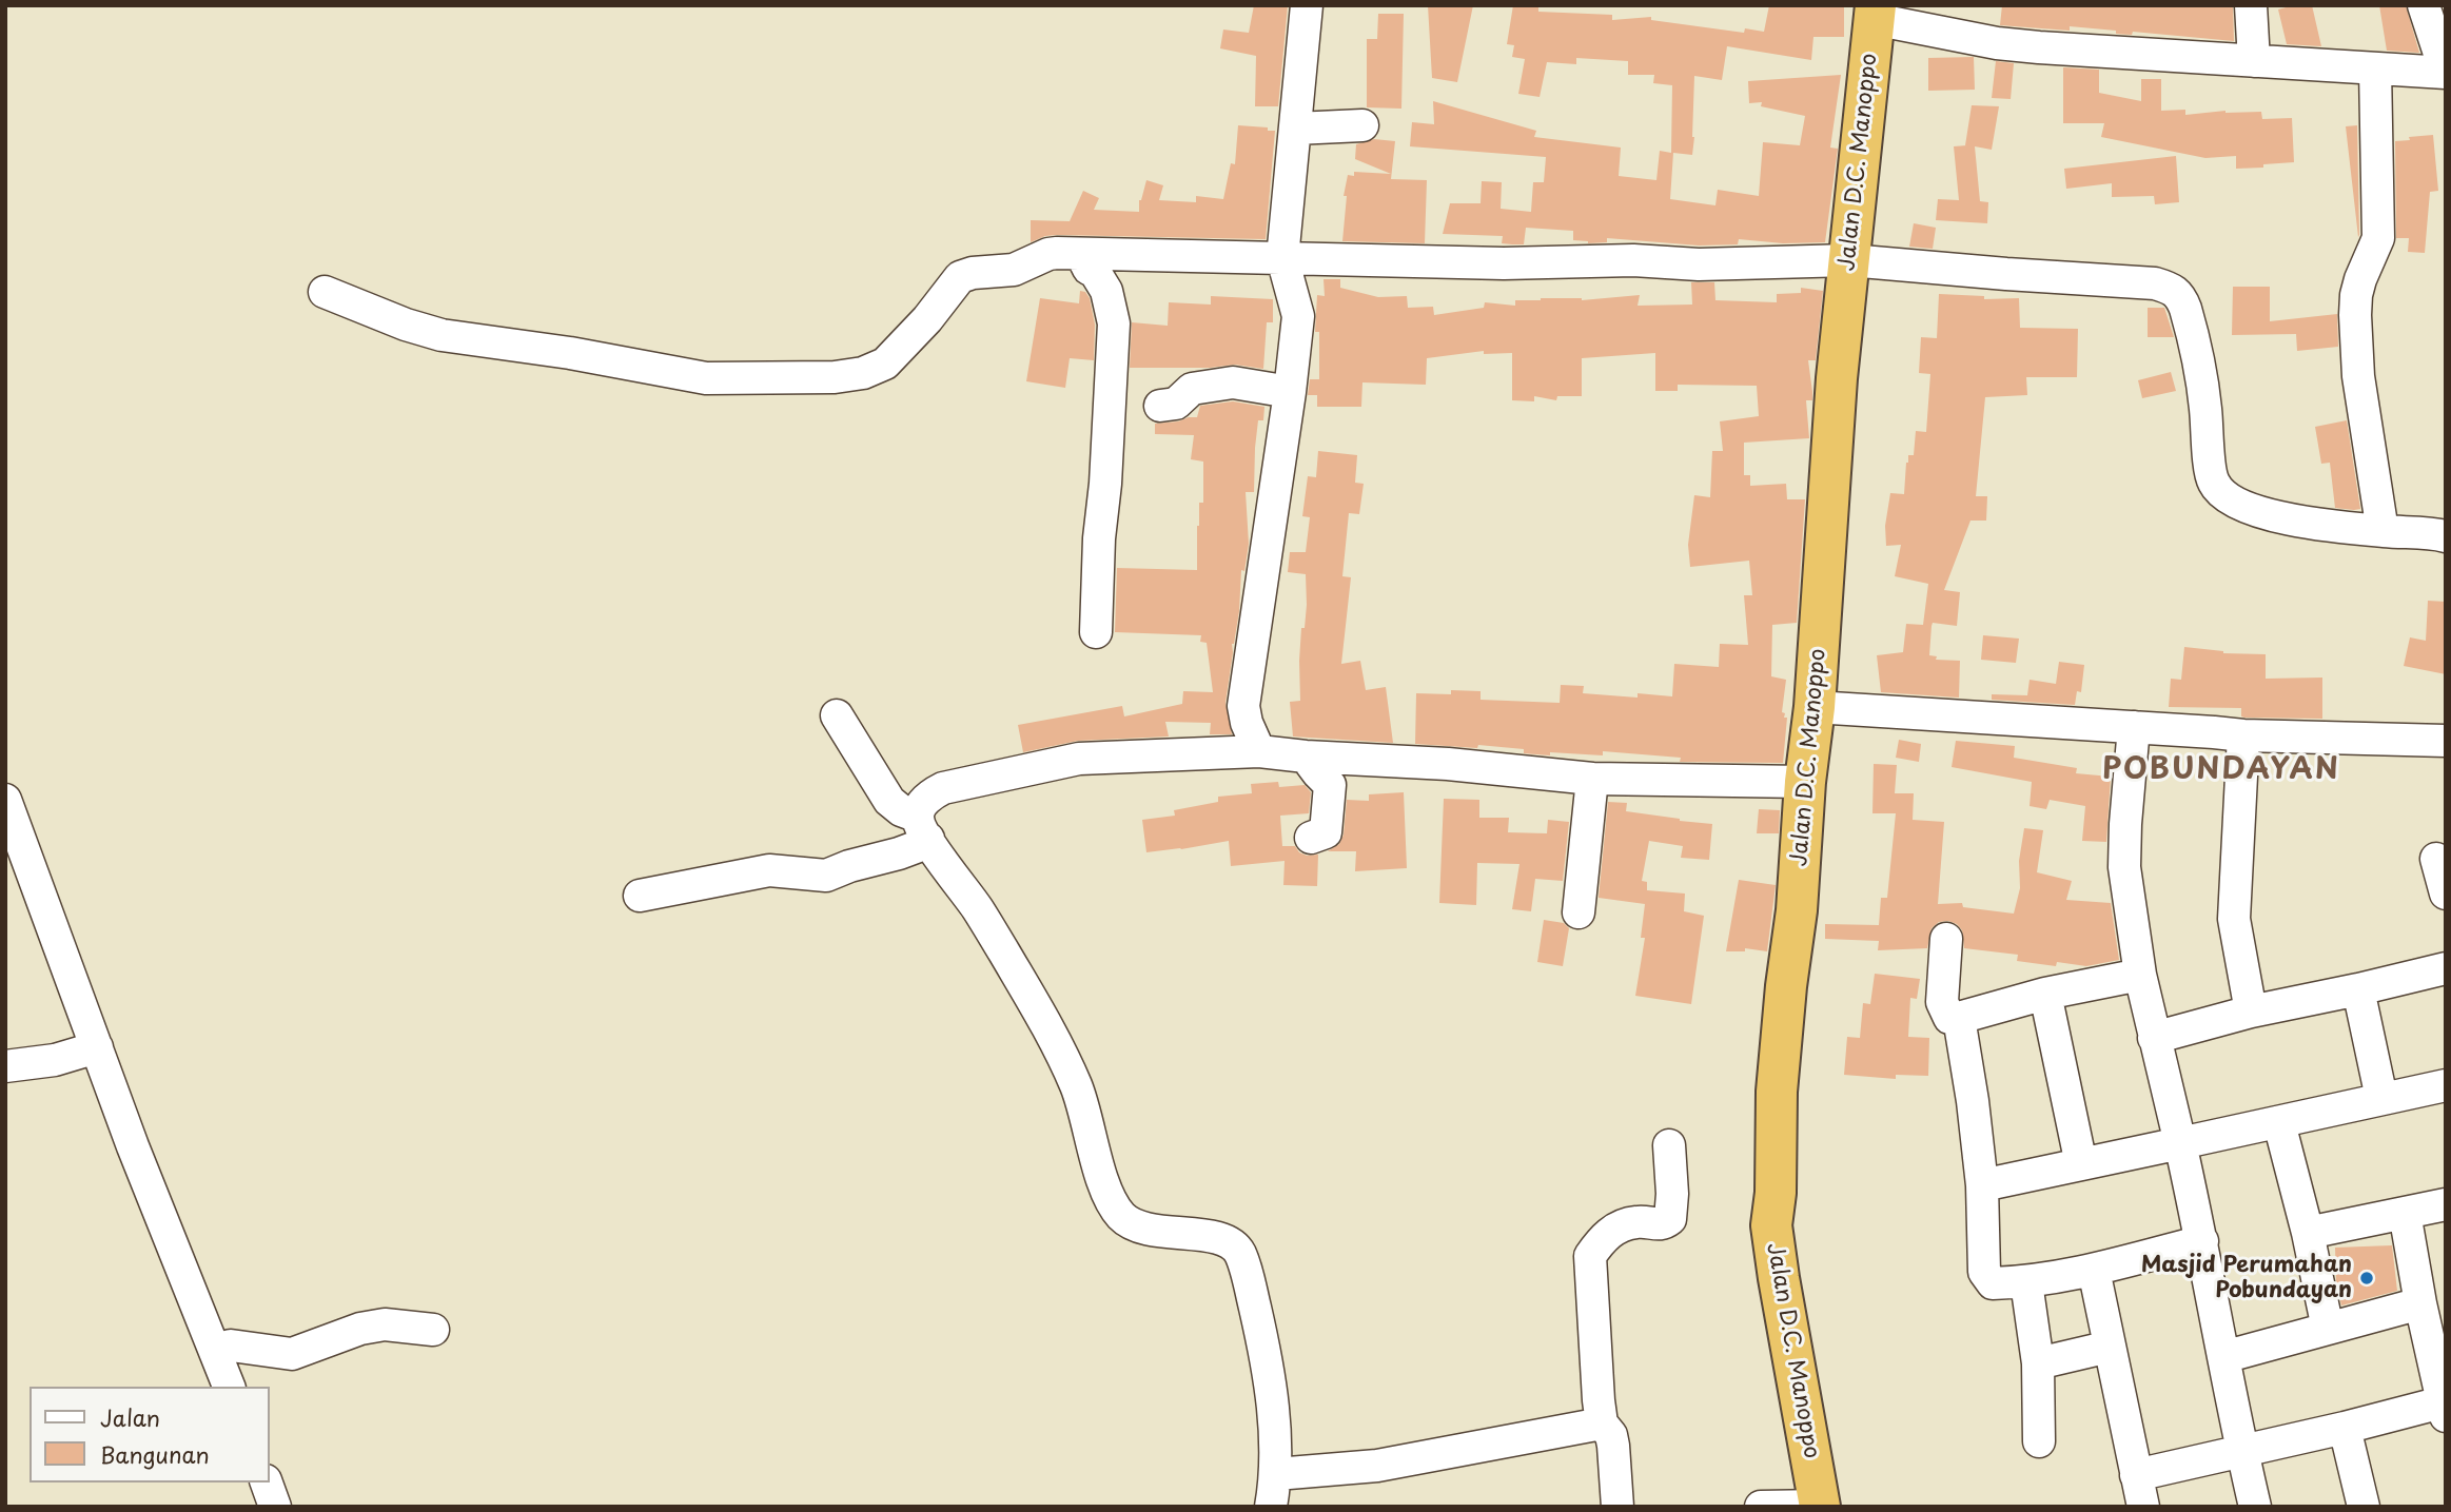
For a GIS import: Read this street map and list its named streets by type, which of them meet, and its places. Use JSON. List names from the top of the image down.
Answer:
{
  "streets": {
    "highway": ["Jalan D.C. Manoppo"]
  },
  "districts": ["POBUNDAYAN"],
  "places": ["Masjid Perumahan Pobundayan"],
  "legend": ["Jalan", "Bangunan"]
}
